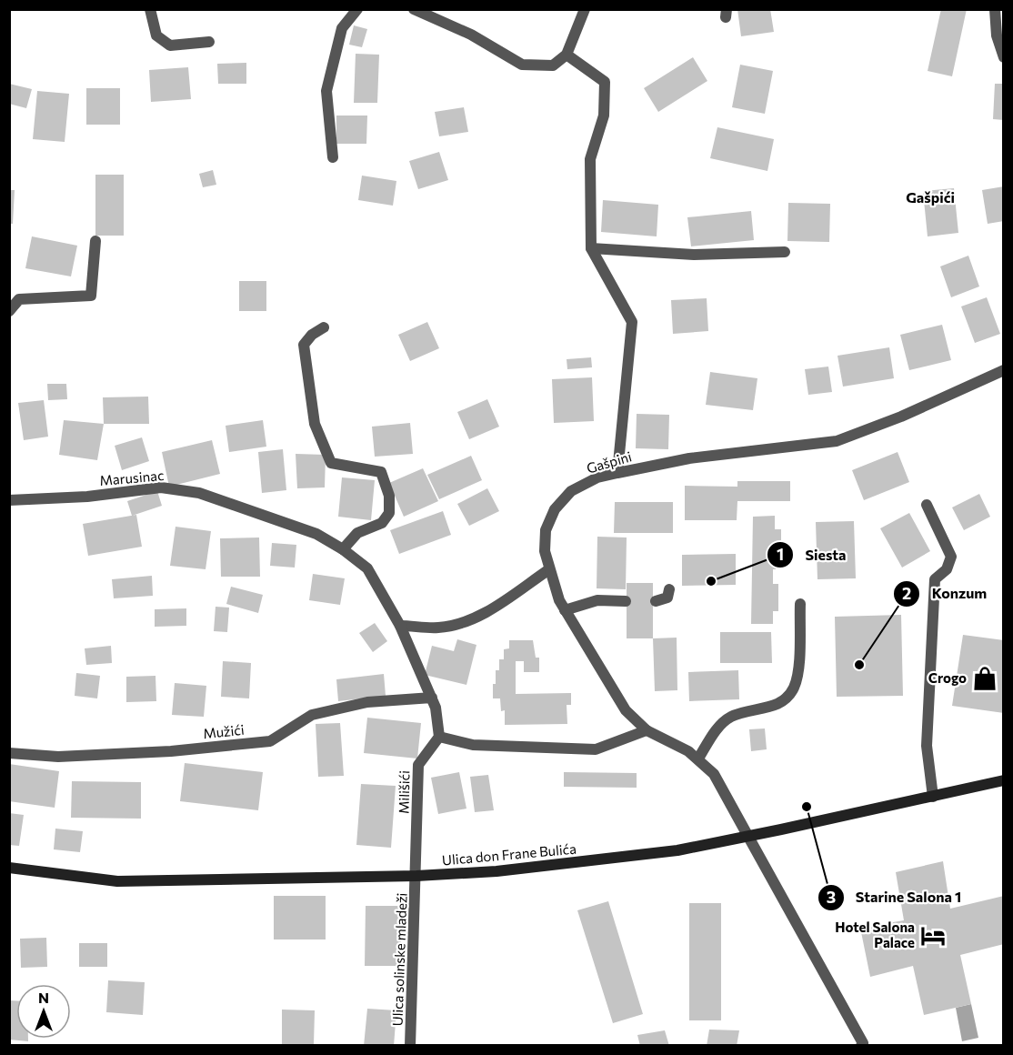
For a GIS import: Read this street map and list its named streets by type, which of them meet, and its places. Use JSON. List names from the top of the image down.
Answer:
{
  "streets": {
    "street": [
      "Gašpini",
      "Marusinac",
      "Mužići",
      "Milišići",
      "Ulica don Frane Bulića",
      "Ulica solinske mladeži"
    ]
  },
  "crossings": [
    ["Gašpini", "Ulica don Frane Bulića"],
    ["Milišići", "Ulica don Frane Bulića"],
    ["Milišići", "Ulica solinske mladeži"],
    ["Ulica don Frane Bulića", "Ulica solinske mladeži"]
  ],
  "districts": ["Gašpići"],
  "places": {
    "other": ["Siesta", "Konzum", "Starine Salona 1"],
    "shop": ["Crogo"],
    "hotel": ["Hotel Salona Palace"]
  },
  "north": "top"
}
